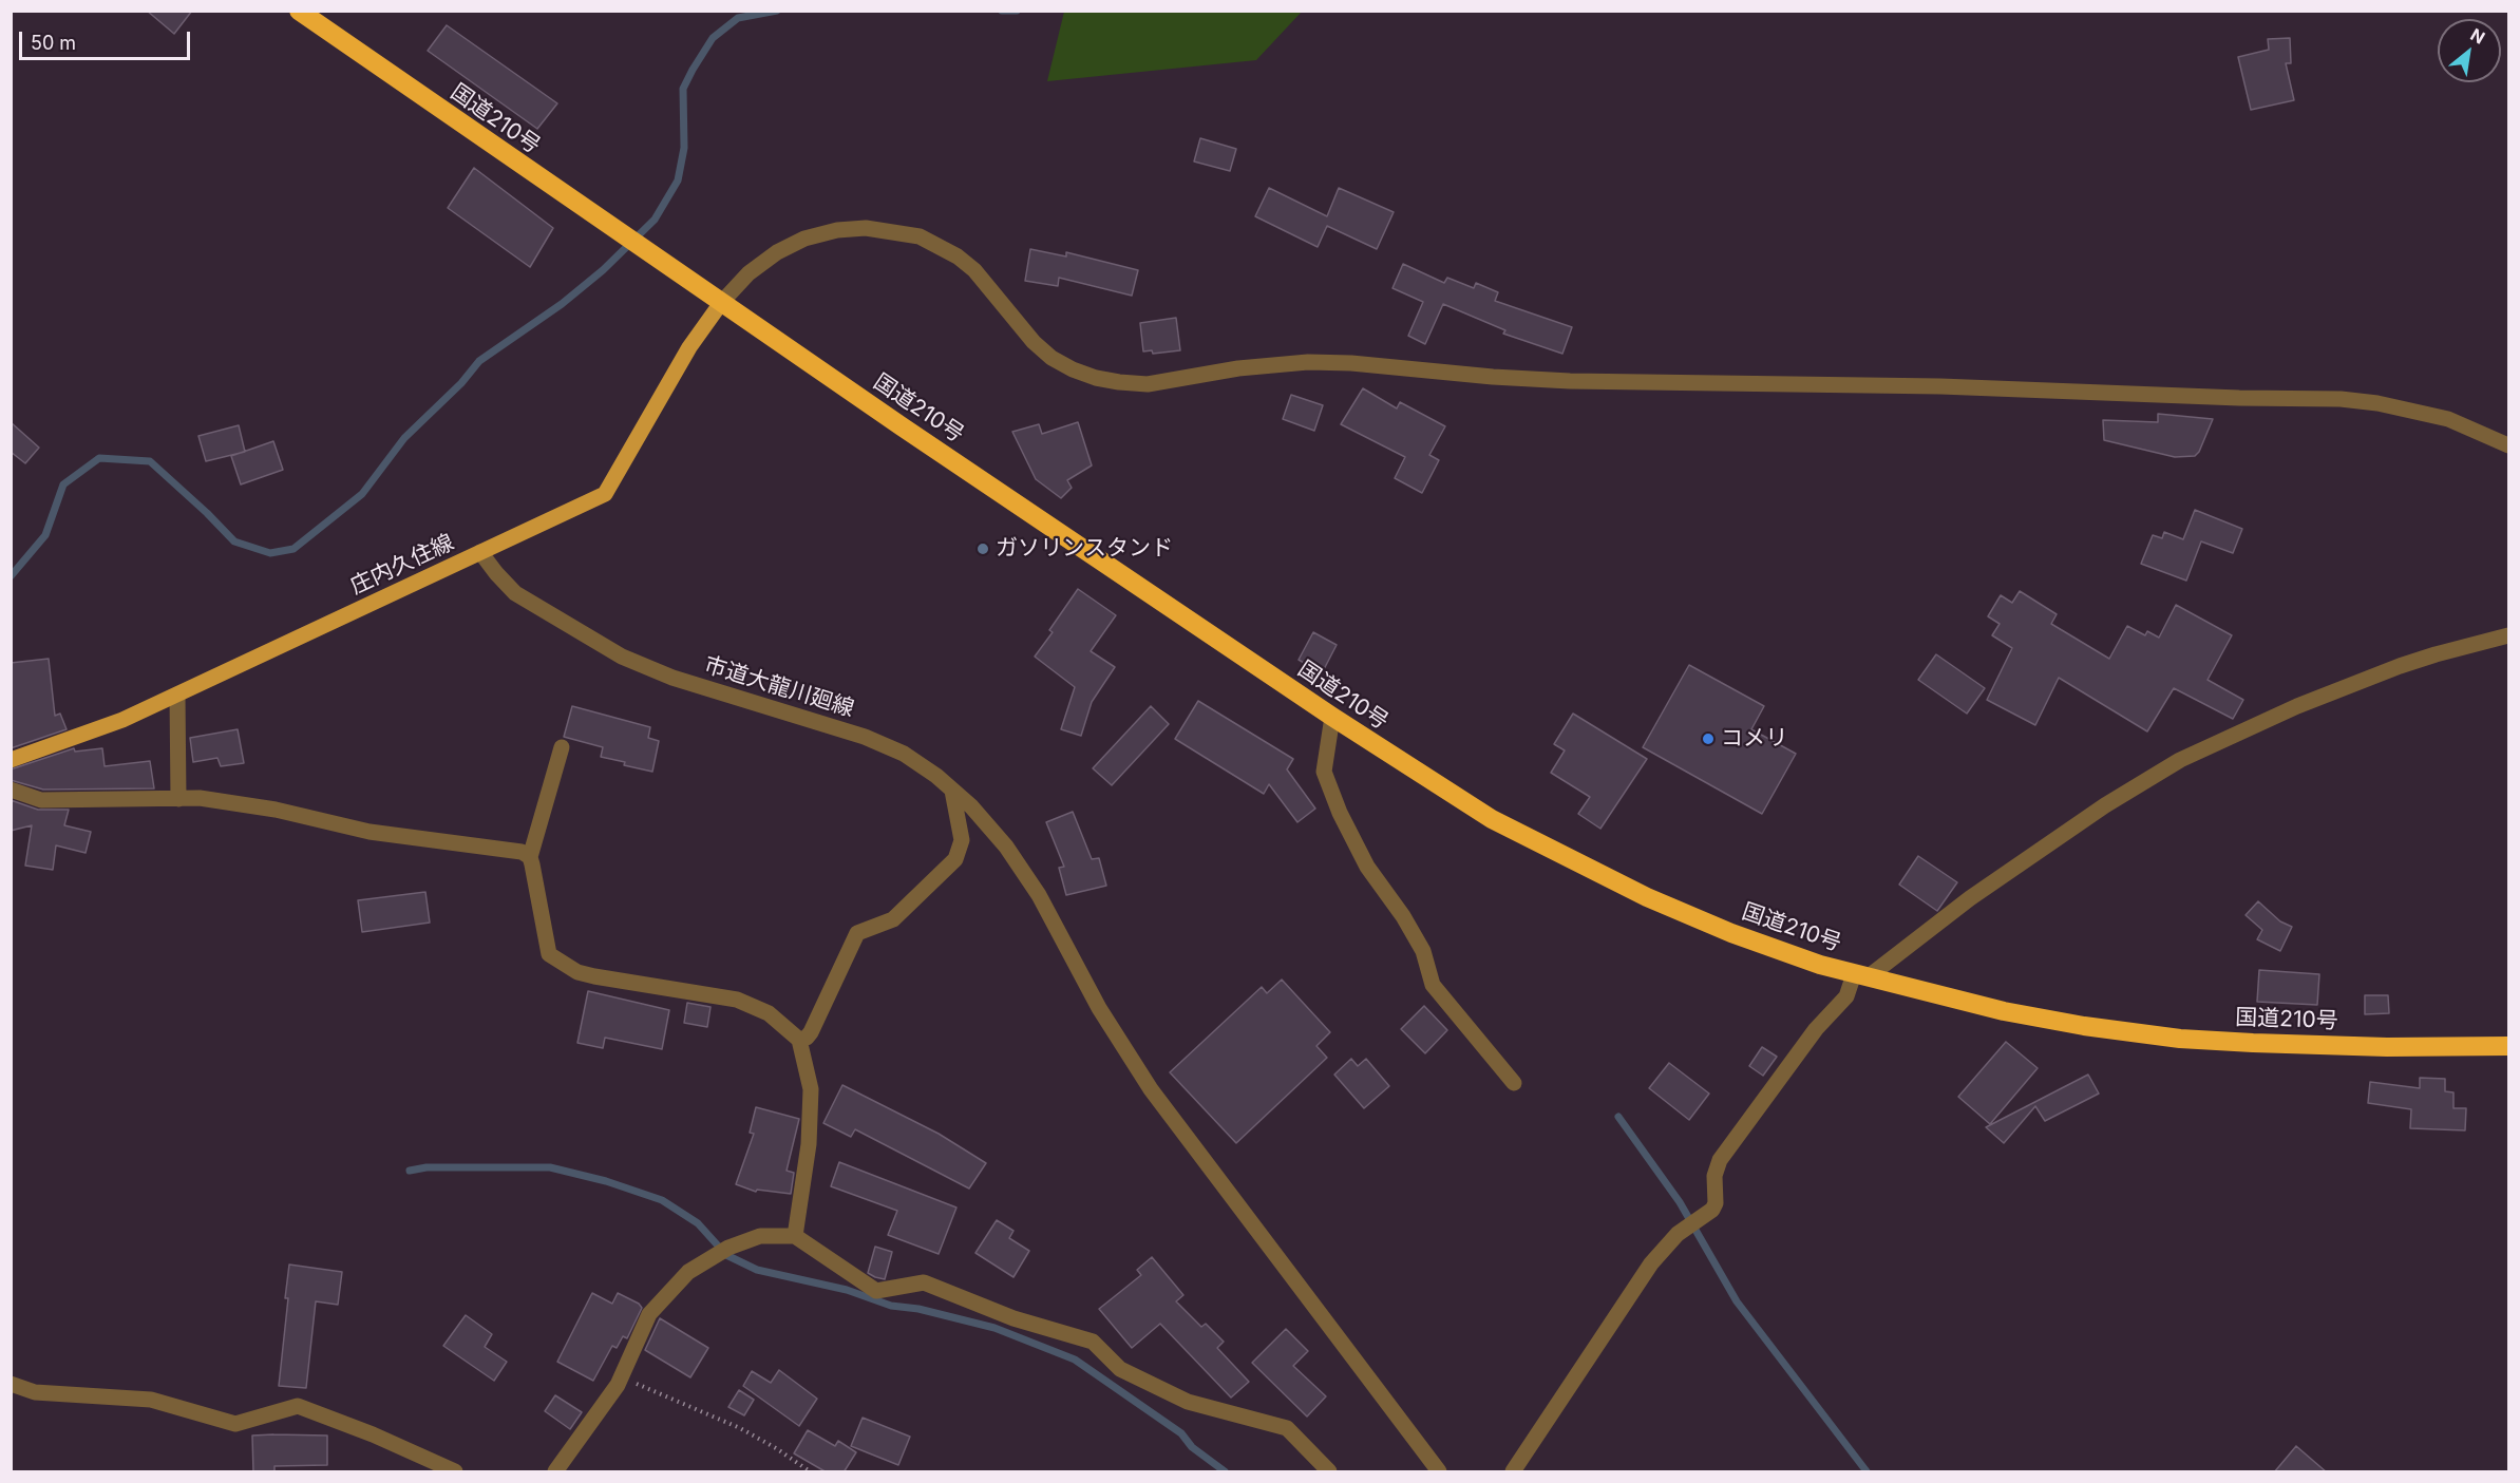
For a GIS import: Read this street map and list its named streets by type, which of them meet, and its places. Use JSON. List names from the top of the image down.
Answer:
{
  "streets": {
    "highway": ["国道210号"],
    "main road": ["庄内久住線"],
    "street": ["市道大龍川廻線"]
  },
  "crossings": [
    ["国道210号", "庄内久住線"],
    ["庄内久住線", "市道大龍川廻線"]
  ],
  "places": ["ガソリンスタンド", "コメリ"],
  "scale_bar": "50 m",
  "north": "top right"
}
